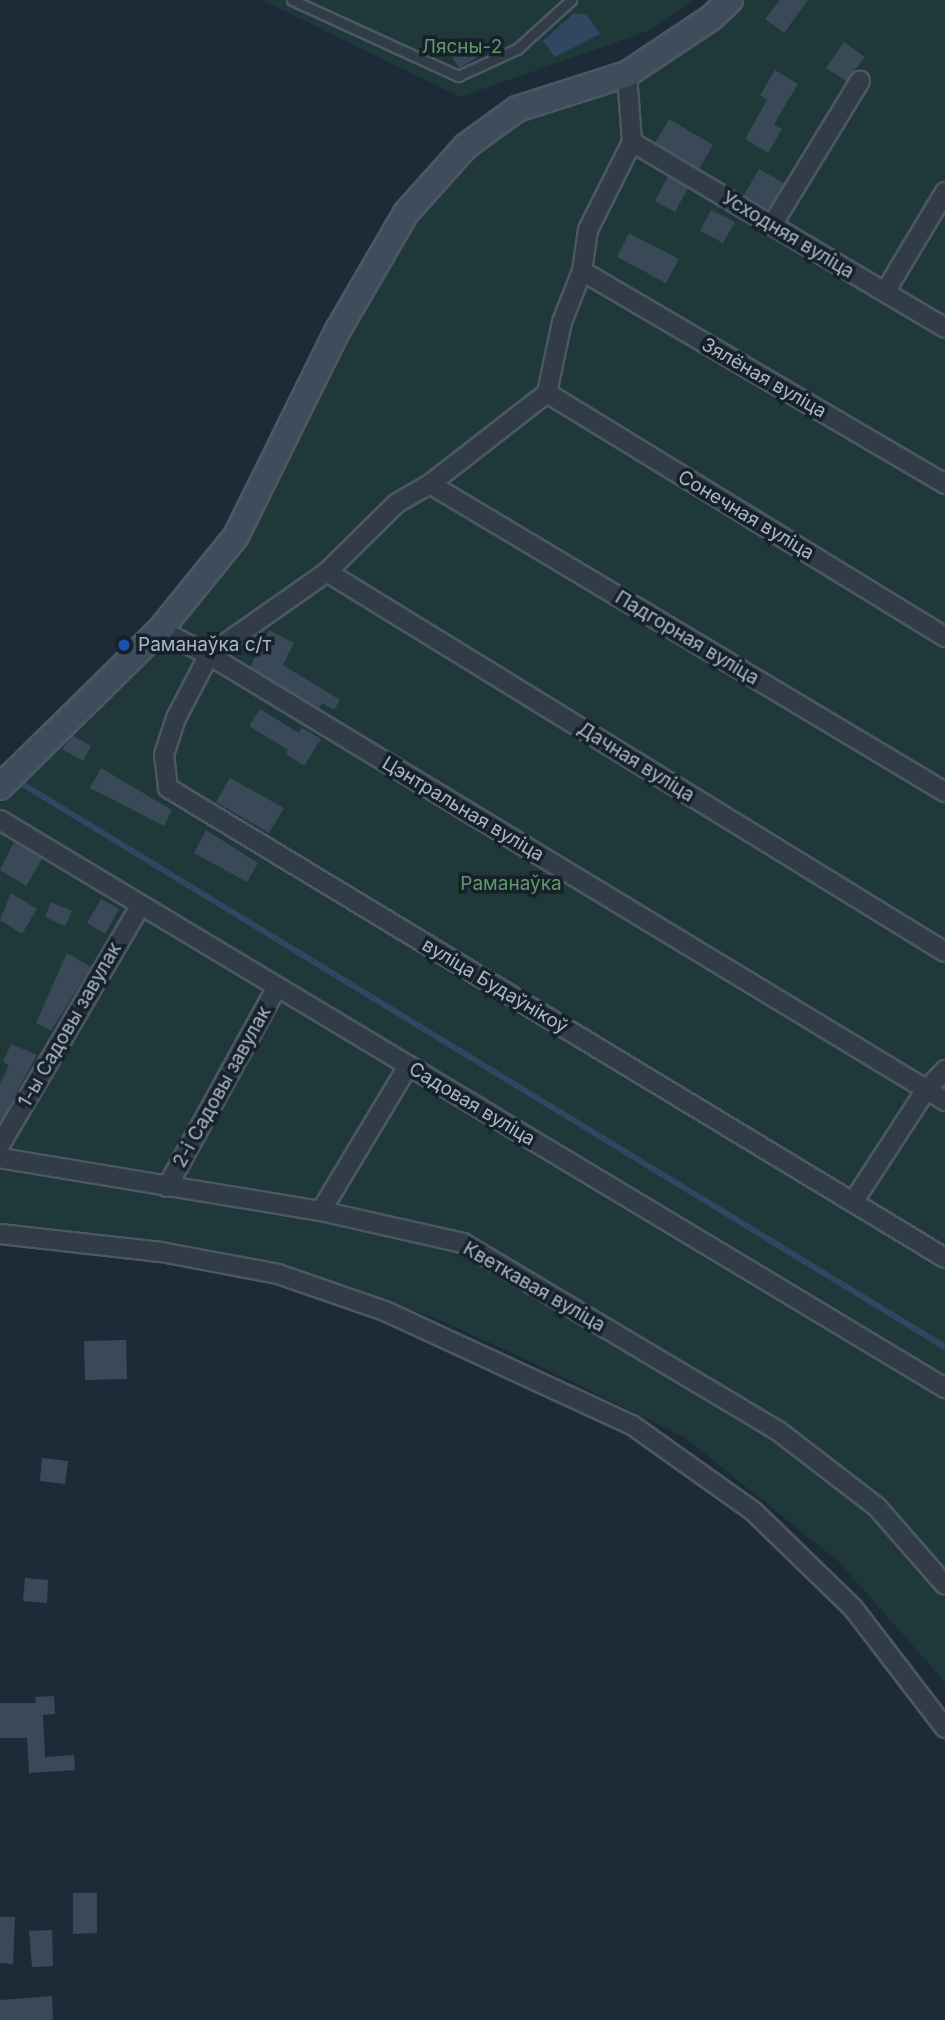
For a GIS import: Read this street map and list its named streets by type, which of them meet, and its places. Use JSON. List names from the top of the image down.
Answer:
{
  "streets": {
    "street": [
      "Усходняя вуліца",
      "Зялёная вуліца",
      "Сонечная вуліца",
      "Падгорная вуліца",
      "Дачная вуліца",
      "Цэнтральная вуліца",
      "вуліца Будаўнікоў",
      "1-ы Садовы завулак",
      "2-і Садовы завулак",
      "Садовая вуліца",
      "Кветкавая вуліца"
    ]
  },
  "crossings": [
    ["Цэнтральная вуліца", "вуліца Будаўнікоў"],
    ["1-ы Садовы завулак", "Садовая вуліца"],
    ["2-і Садовы завулак", "Садовая вуліца"],
    ["2-і Садовы завулак", "Кветкавая вуліца"]
  ],
  "parks": ["Лясны-2", "Раманаўка"],
  "places": ["Раманаўка с/т"]
}
